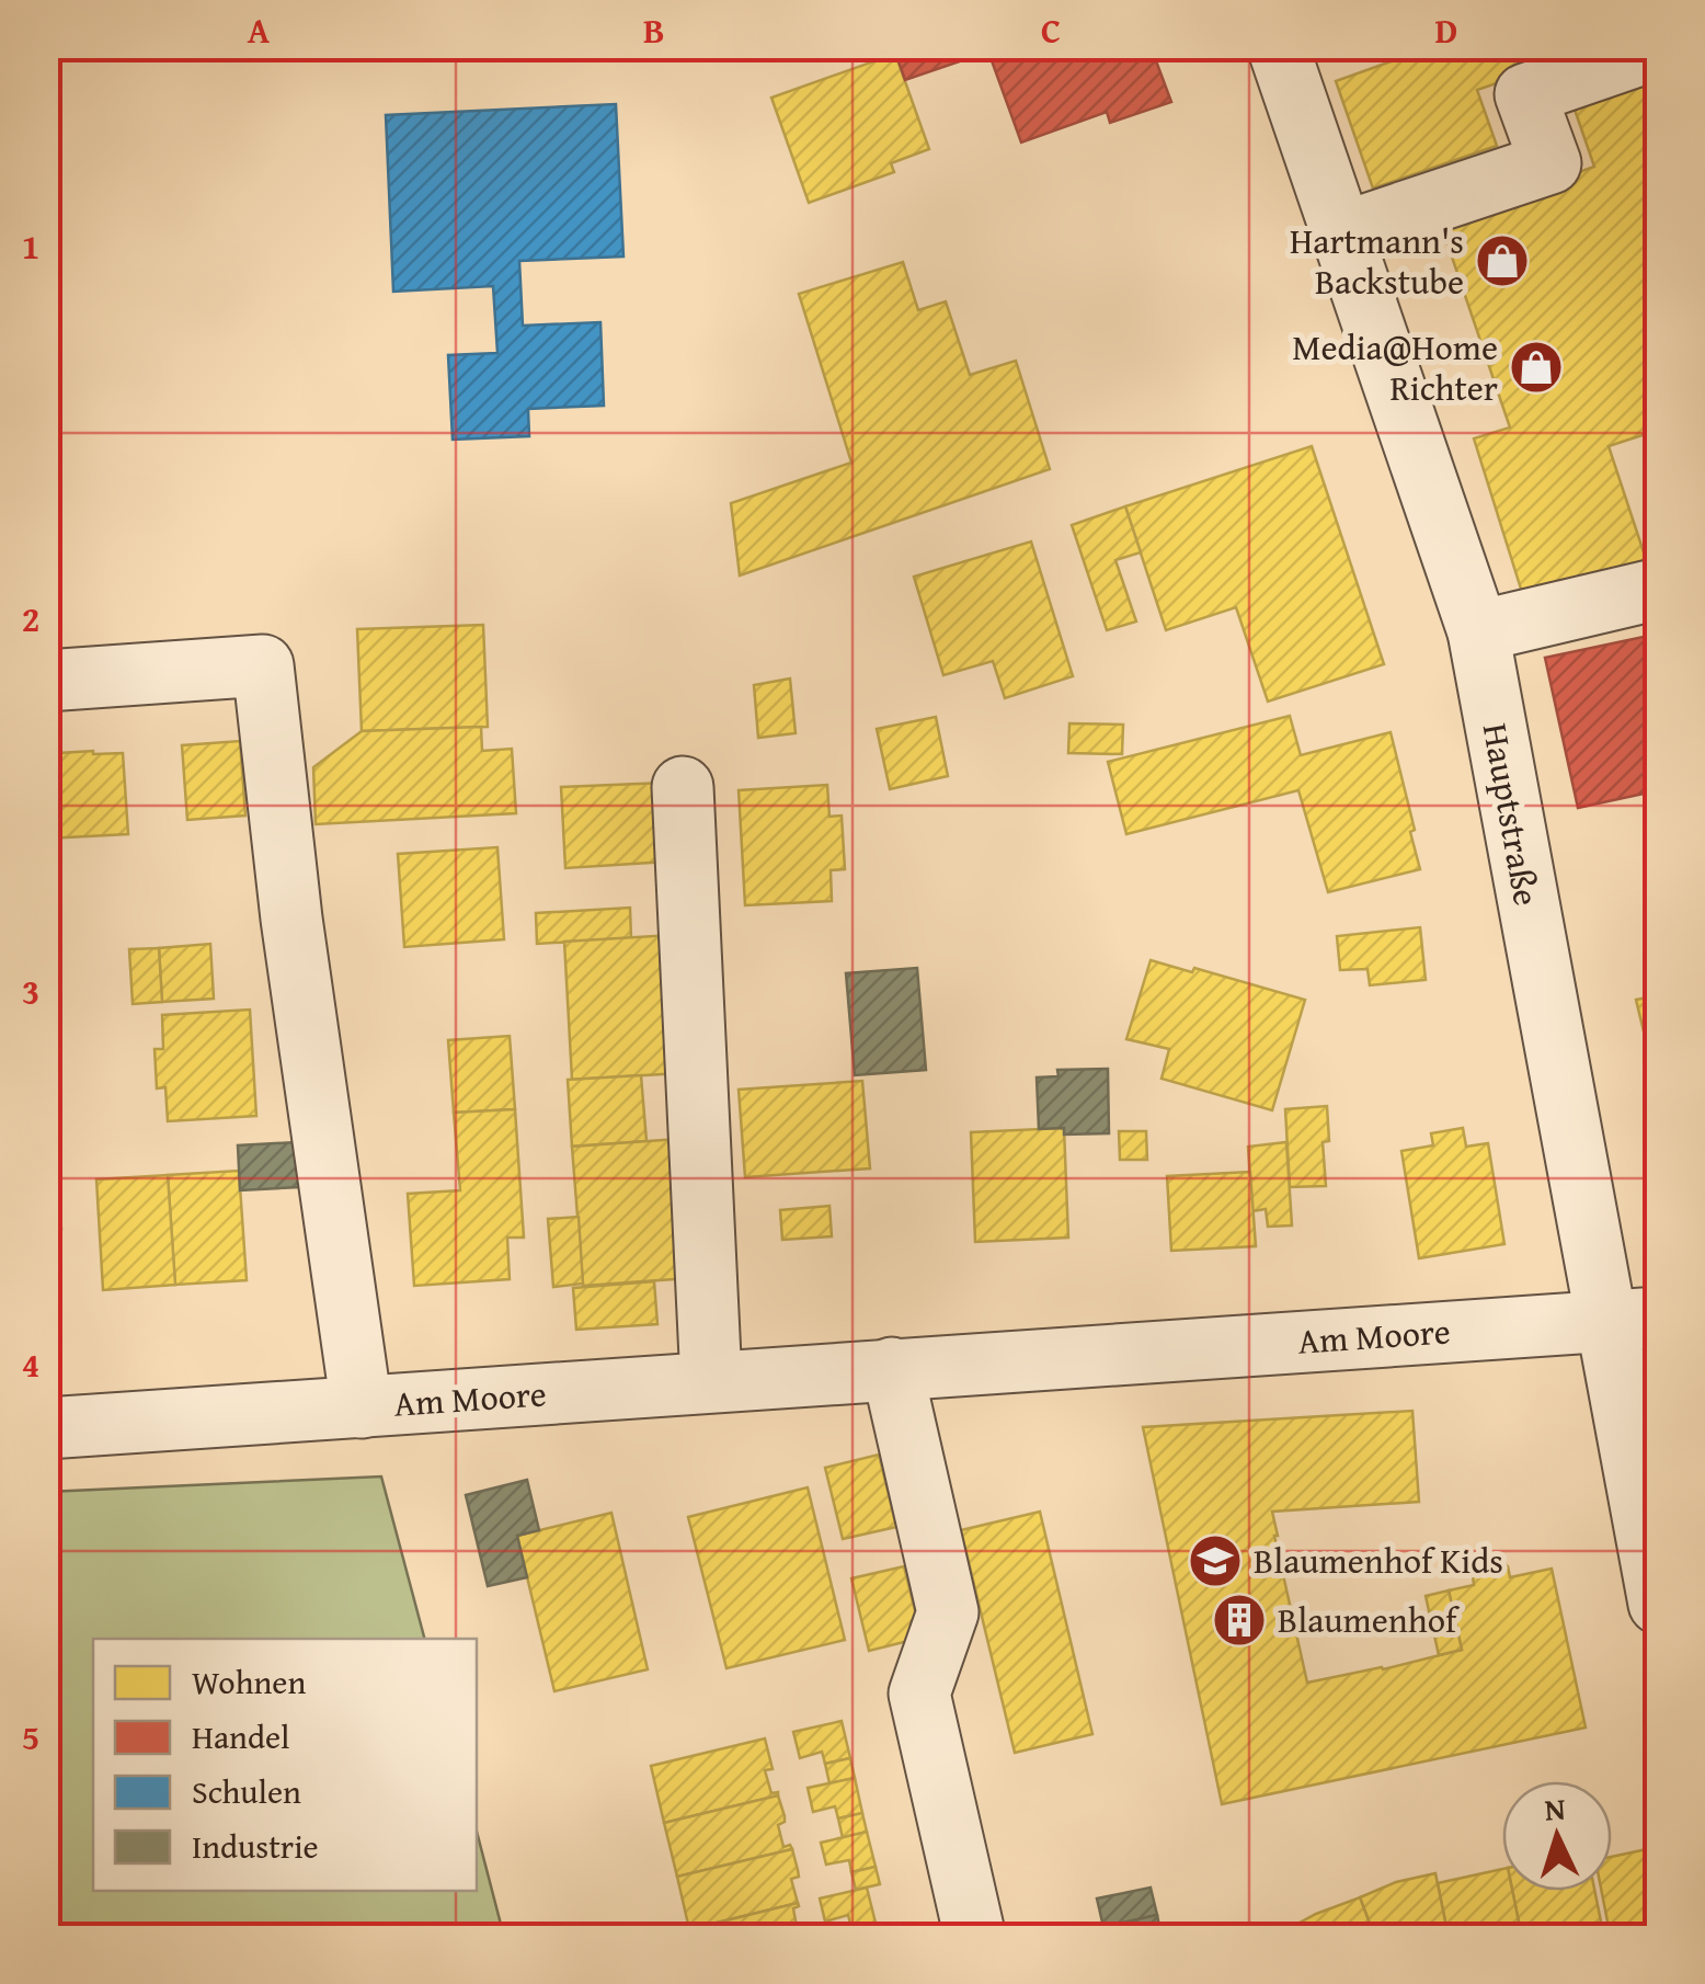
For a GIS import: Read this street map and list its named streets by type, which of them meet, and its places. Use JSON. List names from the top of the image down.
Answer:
{
  "streets": {
    "street": ["Hauptstraße", "Am Moore"]
  },
  "crossings": [
    ["Hauptstraße", "Am Moore"]
  ],
  "places": {
    "shop": ["Hartmann's Backstube", "Media@Home Richter"],
    "school or university": ["Blaumenhof Kids"],
    "building": ["Blaumenhof"]
  },
  "legend": [
    "Wohnen",
    "Handel",
    "Schulen",
    "Industrie"
  ],
  "north": "top",
  "grid": {
    "columns": [
      "A",
      "B",
      "C",
      "D"
    ],
    "rows": [
      "1",
      "2",
      "3",
      "4",
      "5"
    ]
  }
}
